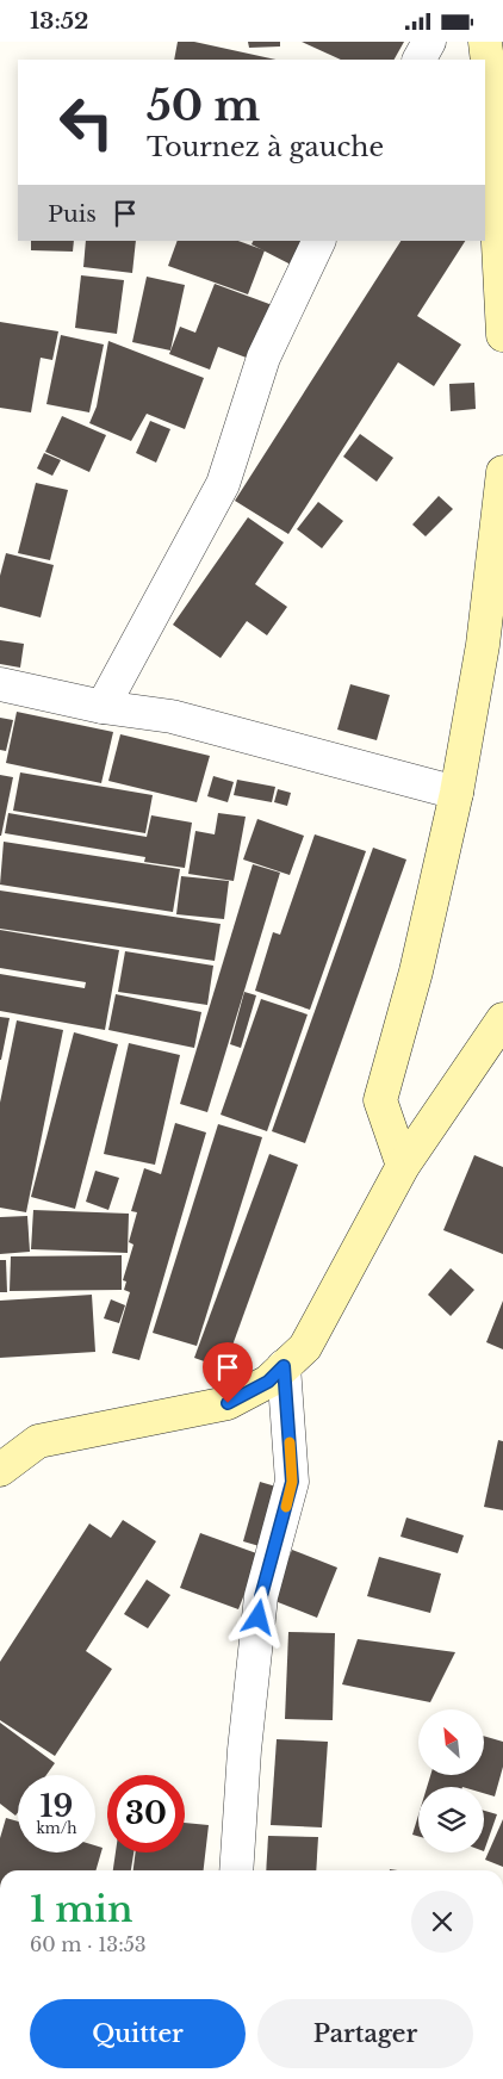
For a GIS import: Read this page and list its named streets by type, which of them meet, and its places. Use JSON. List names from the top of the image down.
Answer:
{
  "north": "top left",
  "page": {
    "status": "13:52",
    "turn": ["50 m", "Tournez à gauche"],
    "then": "Puis",
    "speed": "19 km/h",
    "limit": "30",
    "heading": ["1 min", "60 m · 13:53"],
    "buttons": ["Quitter", "Partager"]
  }
}
